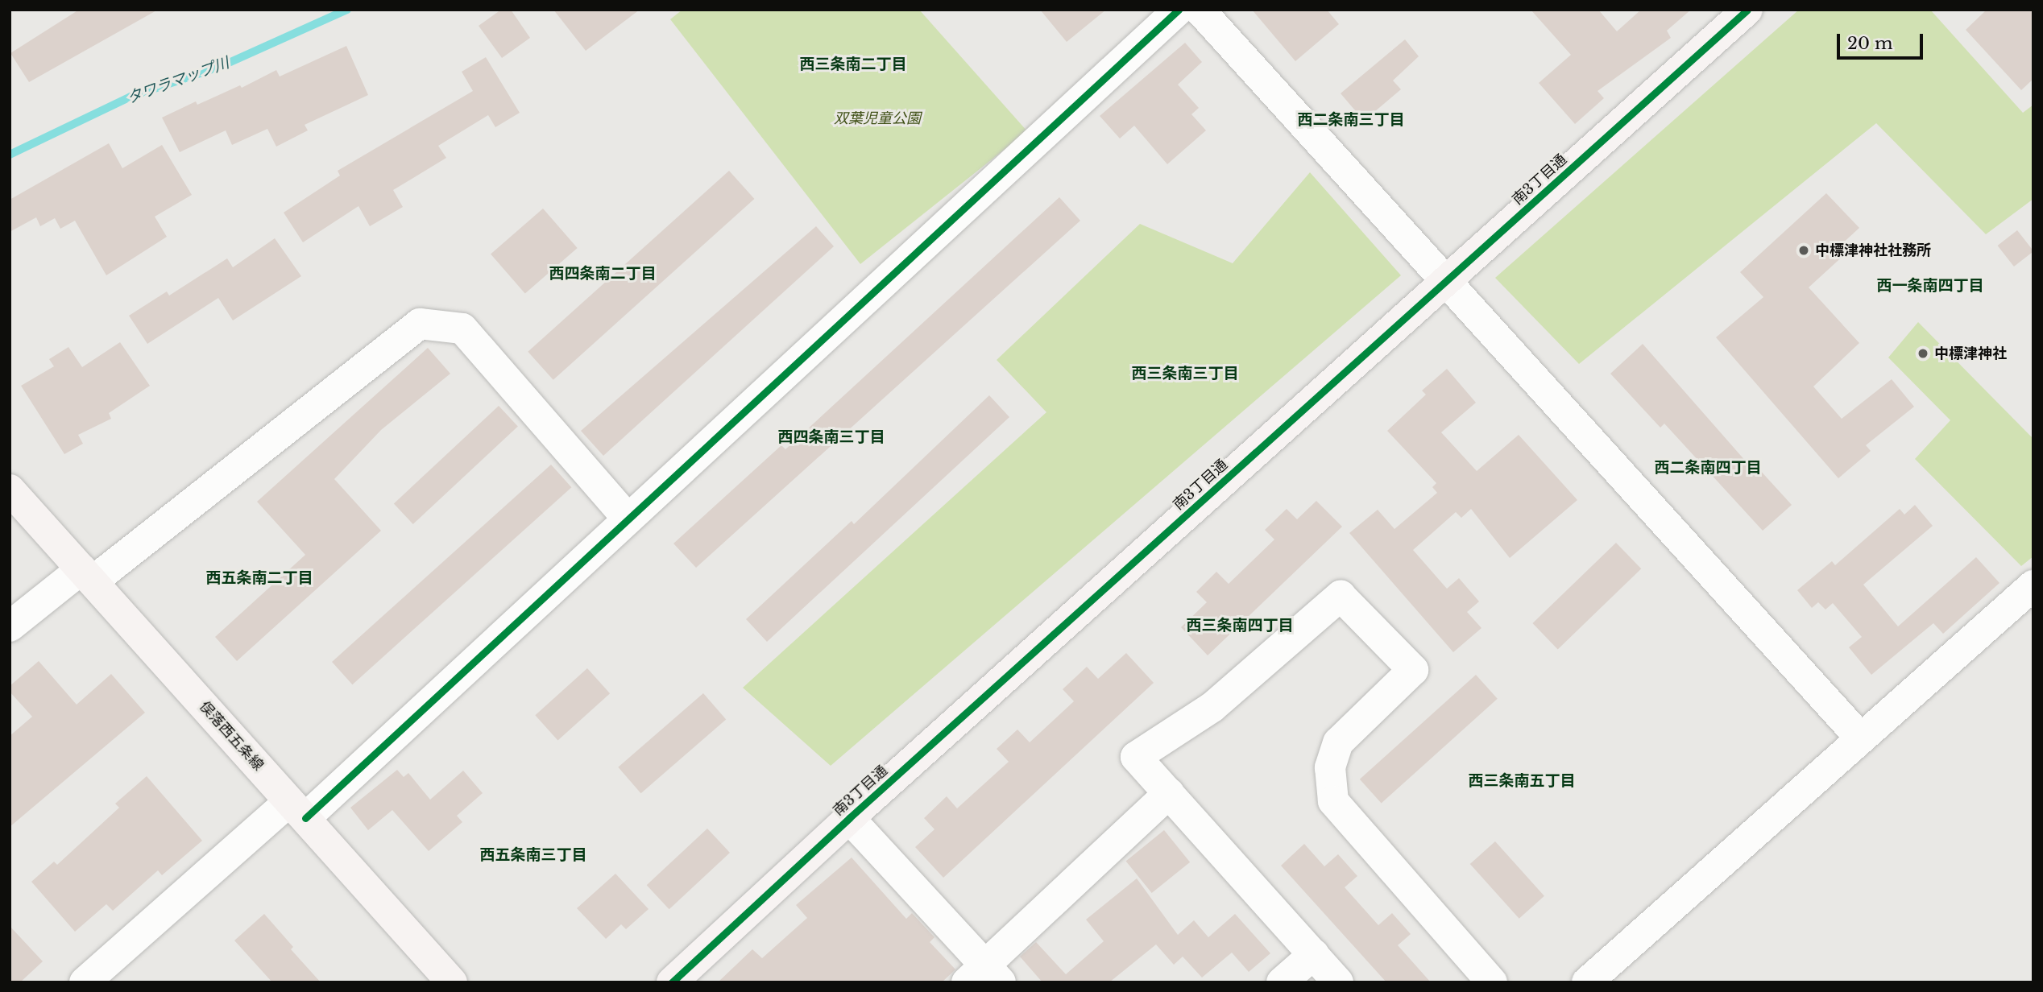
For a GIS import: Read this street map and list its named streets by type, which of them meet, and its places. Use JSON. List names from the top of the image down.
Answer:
{
  "streets": {
    "street": ["南3丁目通", "俣落西五条線"]
  },
  "districts": [
    "西三条南二丁目",
    "西二条南三丁目",
    "西四条南二丁目",
    "西一条南四丁目",
    "西三条南三丁目",
    "西四条南三丁目",
    "西二条南四丁目",
    "西五条南二丁目",
    "西三条南四丁目",
    "西三条南五丁目",
    "西五条南三丁目"
  ],
  "water": ["タワラマップ川"],
  "parks": ["双葉児童公園"],
  "places": ["中標津神社社務所", "中標津神社"],
  "scale_bar": "20 m"
}
